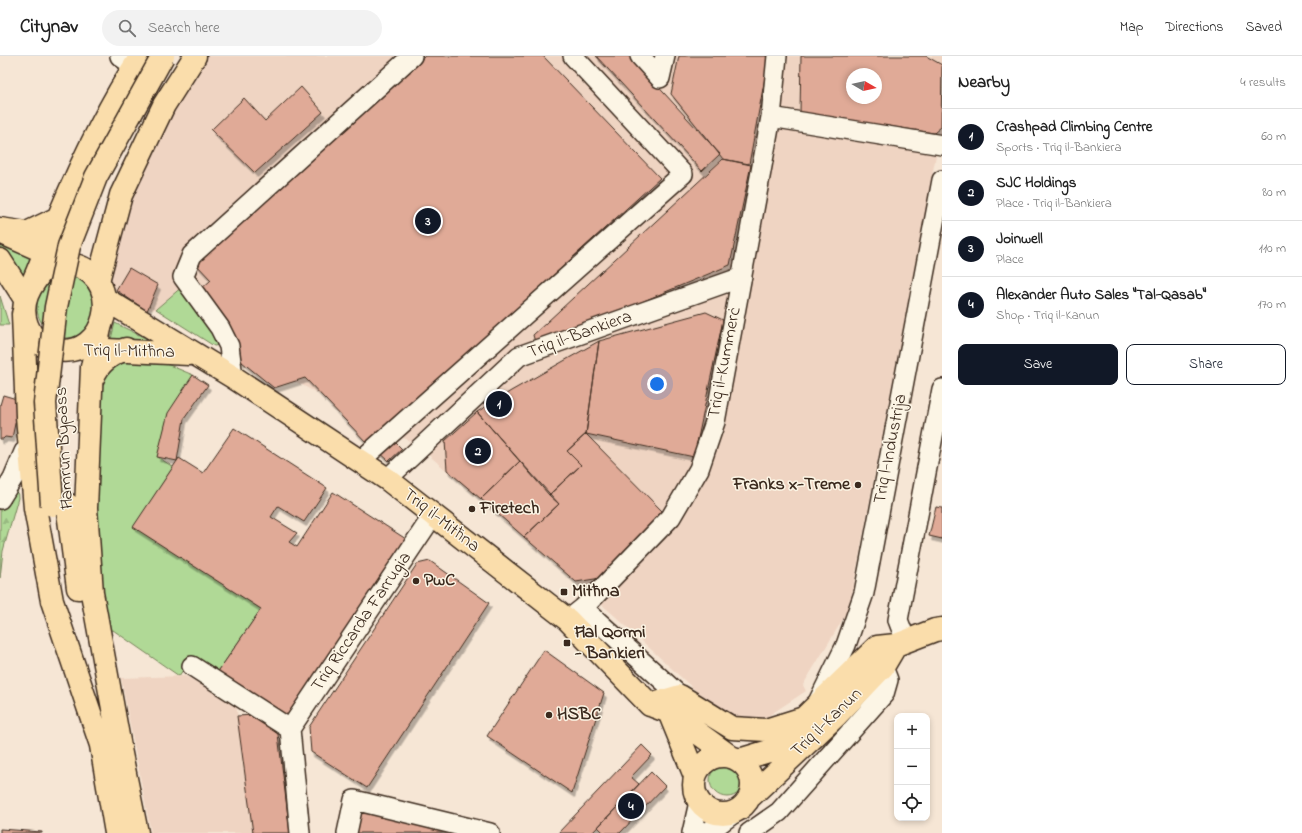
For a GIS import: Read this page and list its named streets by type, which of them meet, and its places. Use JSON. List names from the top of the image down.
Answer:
{
  "streets": {
    "main road": ["Triq il-Mitħna", "Ħamrun Bypass", "Triq il-Kanun"],
    "street": [
      "Triq il-Bankiera",
      "Triq il-Kummerċ",
      "Triq l-Industrija",
      "Triq Riccarda Farrugia"
    ]
  },
  "crossings": [
    ["Triq il-Bankiera", "Triq il-Mitħna"],
    ["Triq il-Bankiera", "Triq il-Kummerċ"],
    ["Triq il-Mitħna", "Triq il-Kummerċ"],
    ["Triq il-Mitħna", "Triq Riccarda Farrugia"],
    ["Triq il-Mitħna", "Triq il-Kanun"],
    ["Triq l-Industrija", "Triq il-Kanun"]
  ],
  "places": {
    "other": [
      "Franks x-Treme",
      "Firetech",
      "PwC",
      "HSBC"
    ],
    "transit": ["Mitħna", "Ħal Qormi - Bankieri"]
  },
  "north": "right",
  "page": {
    "header": "Citynav",
    "search": "Search here",
    "nav": ["Map", "Directions", "Saved"],
    "heading": ["Nearby", "4 results"],
    "list": [
      {
        "mark": "1",
        "name": "Crashpad Climbing Centre",
        "note": "Sports · Triq il-Bankiera",
        "value": "60 m"
      },
      {
        "mark": "2",
        "name": "SJC Holdings",
        "note": "Place · Triq il-Bankiera",
        "value": "80 m"
      },
      {
        "mark": "3",
        "name": "Joinwell",
        "note": "Place",
        "value": "110 m"
      },
      {
        "mark": "4",
        "name": "Alexander Auto Sales \"Tal-Qasab\"",
        "note": "Shop · Triq il-Kanun",
        "value": "170 m"
      }
    ],
    "pins": [
      "3",
      "1",
      "2",
      "4"
    ],
    "buttons": ["Save", "Share"],
    "map_buttons": ["+", "−"]
  }
}
